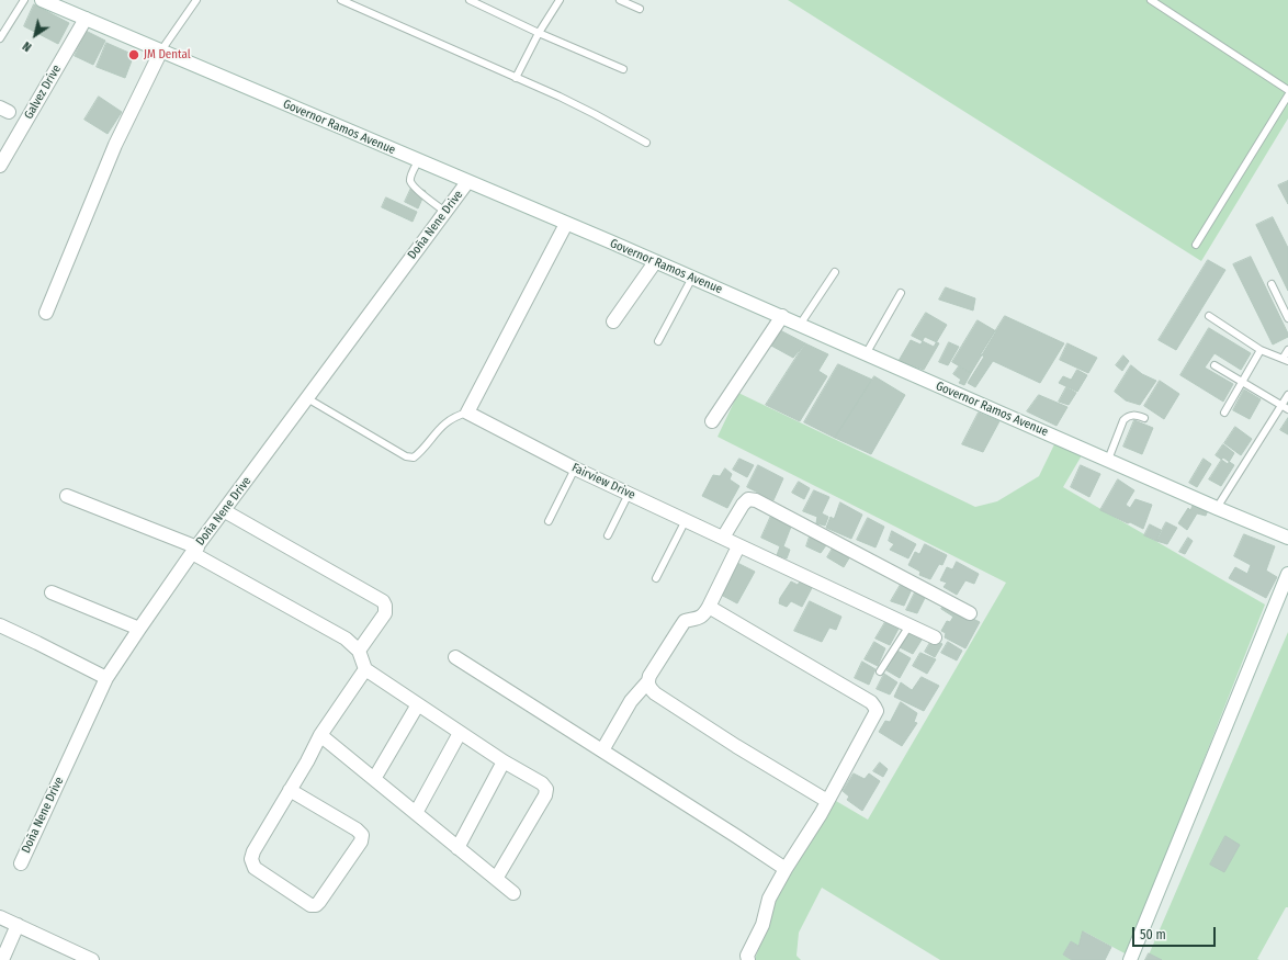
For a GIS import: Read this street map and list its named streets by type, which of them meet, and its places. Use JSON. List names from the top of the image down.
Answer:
{
  "streets": {
    "street": [
      "Galvez Drive",
      "Governor Ramos Avenue",
      "Doña Nene Drive",
      "Fairview Drive"
    ]
  },
  "crossings": [
    ["Galvez Drive", "Governor Ramos Avenue"],
    ["Governor Ramos Avenue", "Doña Nene Drive"]
  ],
  "places": ["JM Dental"],
  "scale_bar": "50 m",
  "north": "bottom left"
}
